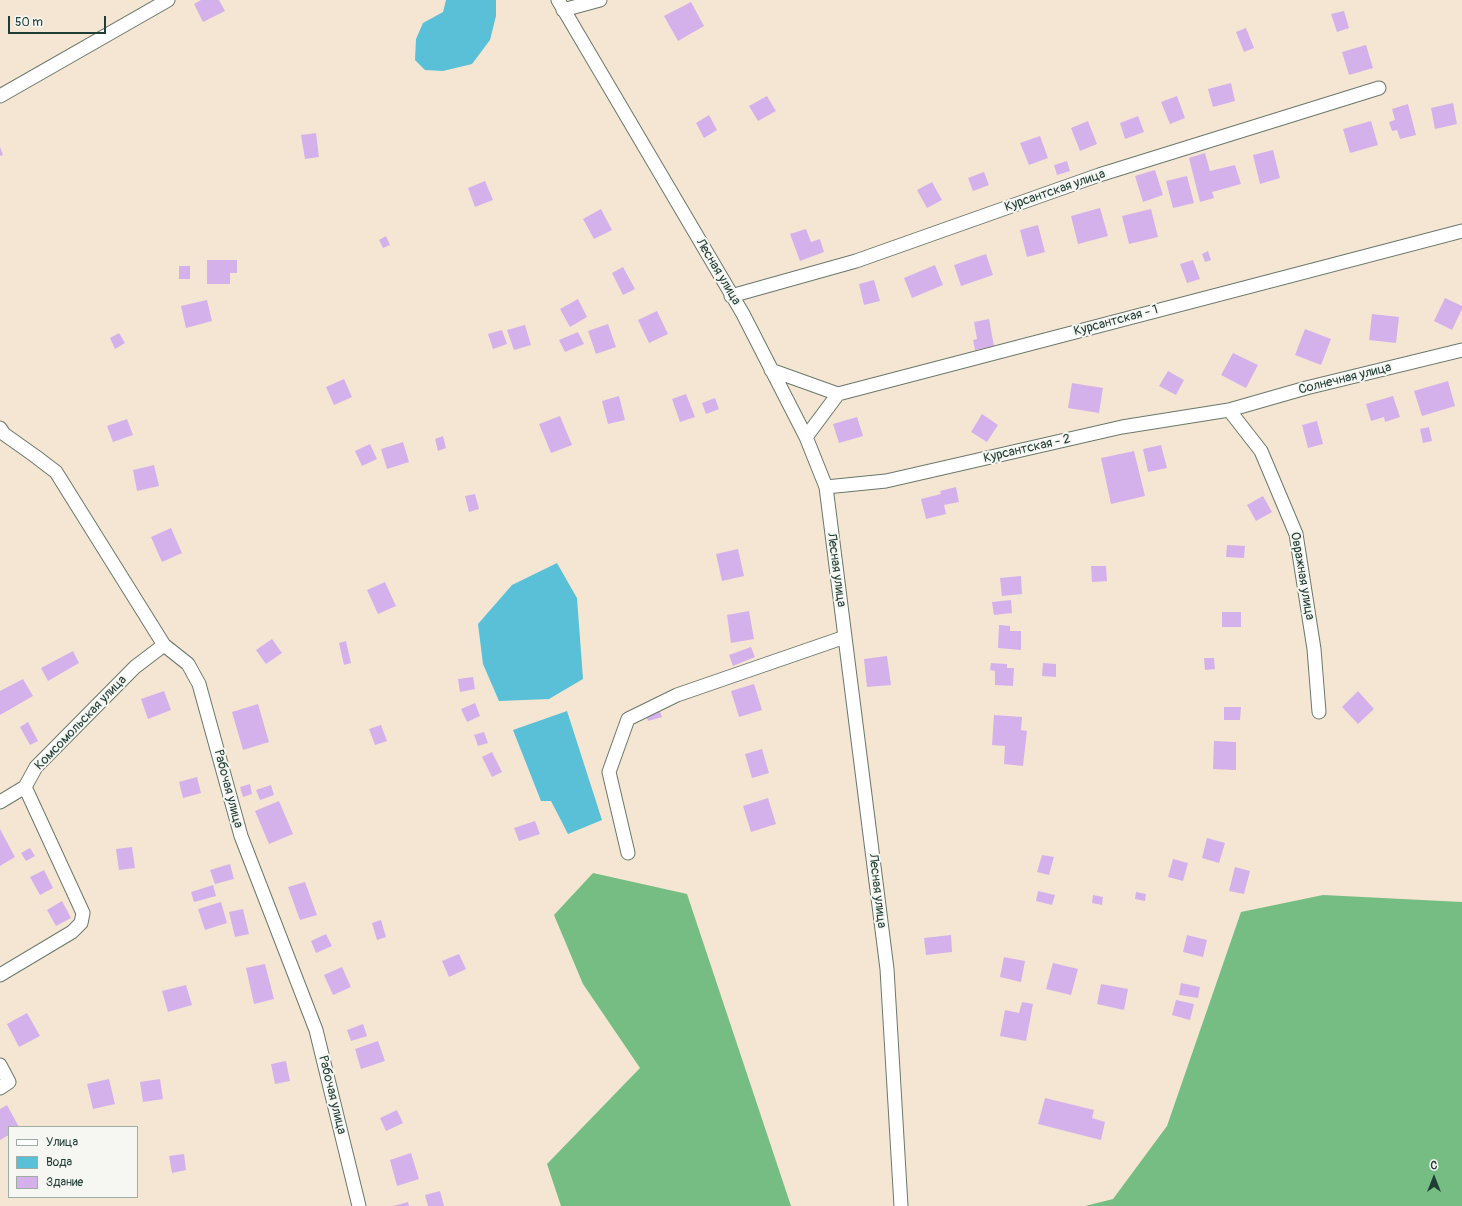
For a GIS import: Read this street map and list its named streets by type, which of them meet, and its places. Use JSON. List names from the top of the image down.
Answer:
{
  "streets": {
    "street": [
      "Курсантская улица",
      "Лесная улица",
      "Курсантская - 1",
      "Солнечная улица",
      "Курсантская - 2",
      "Овражная улица",
      "Комсомольская улица",
      "Рабочая улица"
    ]
  },
  "crossings": [
    ["Курсантская улица", "Лесная улица"],
    ["Лесная улица", "Курсантская - 2"],
    ["Солнечная улица", "Курсантская - 2"],
    ["Солнечная улица", "Овражная улица"],
    ["Курсантская - 2", "Овражная улица"],
    ["Комсомольская улица", "Рабочая улица"]
  ],
  "legend": ["Улица", "Вода", "Здание"],
  "scale_bar": "50 m",
  "north": "top"
}
